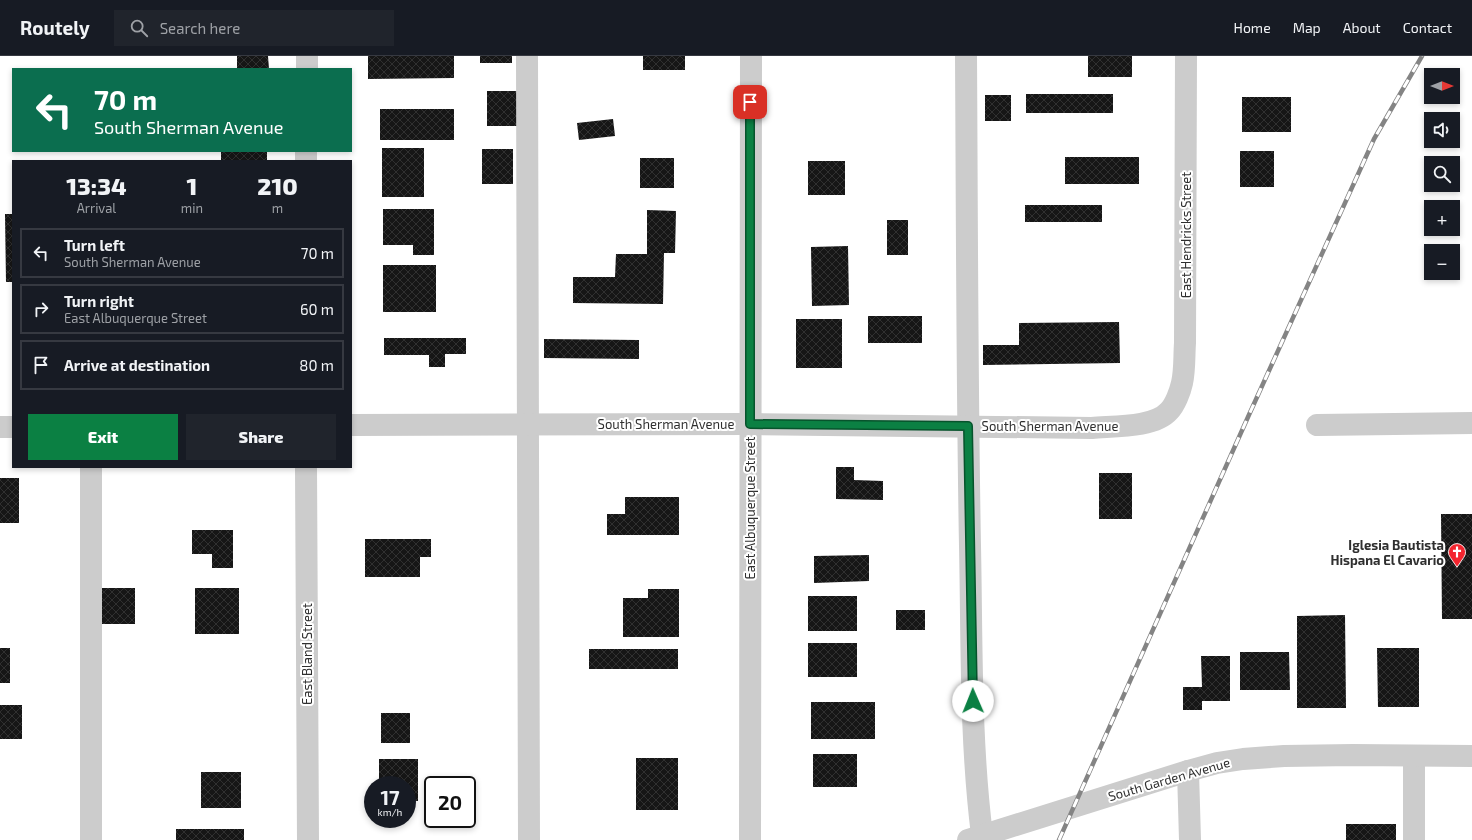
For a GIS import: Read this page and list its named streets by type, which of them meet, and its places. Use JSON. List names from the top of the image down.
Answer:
{
  "streets": {
    "street": [
      "East Hendricks Street",
      "South Sherman Avenue",
      "East Albuquerque Street",
      "East Bland Street",
      "South Garden Avenue"
    ]
  },
  "crossings": [
    ["East Hendricks Street", "South Sherman Avenue"],
    ["South Sherman Avenue", "East Albuquerque Street"]
  ],
  "places": {
    "church": ["Iglesia Bautista Hispana El Cavario"]
  },
  "north": "right",
  "page": {
    "header": "Routely",
    "search": "Search here",
    "nav": [
      "Home",
      "Map",
      "About",
      "Contact"
    ],
    "map_buttons": ["+", "−"],
    "turn": ["70 m", "South Sherman Avenue"],
    "eta": [
      "13:34",
      "Arrival",
      "1",
      "min",
      "210",
      "m"
    ],
    "list": [
      {
        "name": "Turn left",
        "note": "South Sherman Avenue",
        "value": "70 m"
      },
      {
        "name": "Turn right",
        "note": "East Albuquerque Street",
        "value": "60 m"
      },
      {
        "name": "Arrive at destination",
        "value": "80 m"
      }
    ],
    "buttons": ["Exit", "Share"],
    "speed": "17 km/h",
    "limit": "20"
  }
}
